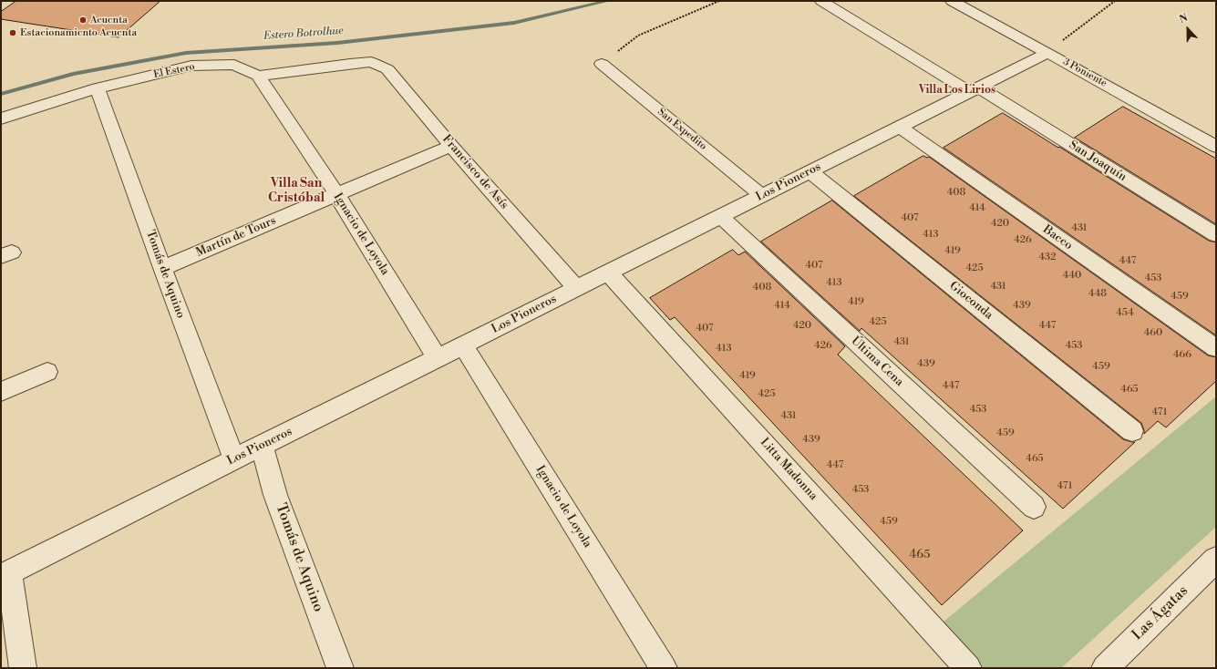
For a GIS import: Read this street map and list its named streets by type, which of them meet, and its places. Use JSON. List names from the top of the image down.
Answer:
{
  "streets": {
    "street": [
      "El Estero",
      "3 Poniente",
      "San Expedito",
      "San Joaquín",
      "Francisco de Asís",
      "Los Pioneros",
      "Ignacio de Loyola",
      "Martín de Tours",
      "Bacco",
      "Tomás de Aquino",
      "Gioconda",
      "Última Cena",
      "Litta Madonna",
      "Las Ágatas"
    ]
  },
  "crossings": [
    ["El Estero", "Francisco de Asís"],
    ["El Estero", "Ignacio de Loyola"],
    ["El Estero", "Tomás de Aquino"],
    ["3 Poniente", "Los Pioneros"],
    ["San Expedito", "Los Pioneros"],
    ["San Joaquín", "Los Pioneros"],
    ["Francisco de Asís", "Los Pioneros"],
    ["Francisco de Asís", "Ignacio de Loyola"],
    ["Francisco de Asís", "Martín de Tours"],
    ["Los Pioneros", "Ignacio de Loyola"],
    ["Los Pioneros", "Bacco"],
    ["Los Pioneros", "Tomás de Aquino"],
    ["Los Pioneros", "Gioconda"],
    ["Los Pioneros", "Última Cena"],
    ["Los Pioneros", "Litta Madonna"],
    ["Ignacio de Loyola", "Martín de Tours"],
    ["Martín de Tours", "Tomás de Aquino"]
  ],
  "districts": ["Villa Los Lirios", "Villa San Cristóbal"],
  "water": ["Estero Botrolhue"],
  "places": ["Acuenta", "Estacionamiento Acuenta"],
  "house_numbers": [
    "408",
    "414",
    "407",
    "420",
    "431",
    "413",
    "426",
    "419",
    "432",
    "447",
    "407",
    "425",
    "440",
    "453",
    "413",
    "431",
    "408",
    "448",
    "459",
    "419",
    "414",
    "439",
    "454",
    "425",
    "420",
    "447",
    "407",
    "460",
    "431",
    "426",
    "453",
    "413",
    "466",
    "439",
    "459",
    "419",
    "447",
    "465",
    "425",
    "453",
    "471",
    "431",
    "459",
    "439",
    "465",
    "447",
    "471",
    "453",
    "459",
    "465"
  ],
  "north": "top"
}
